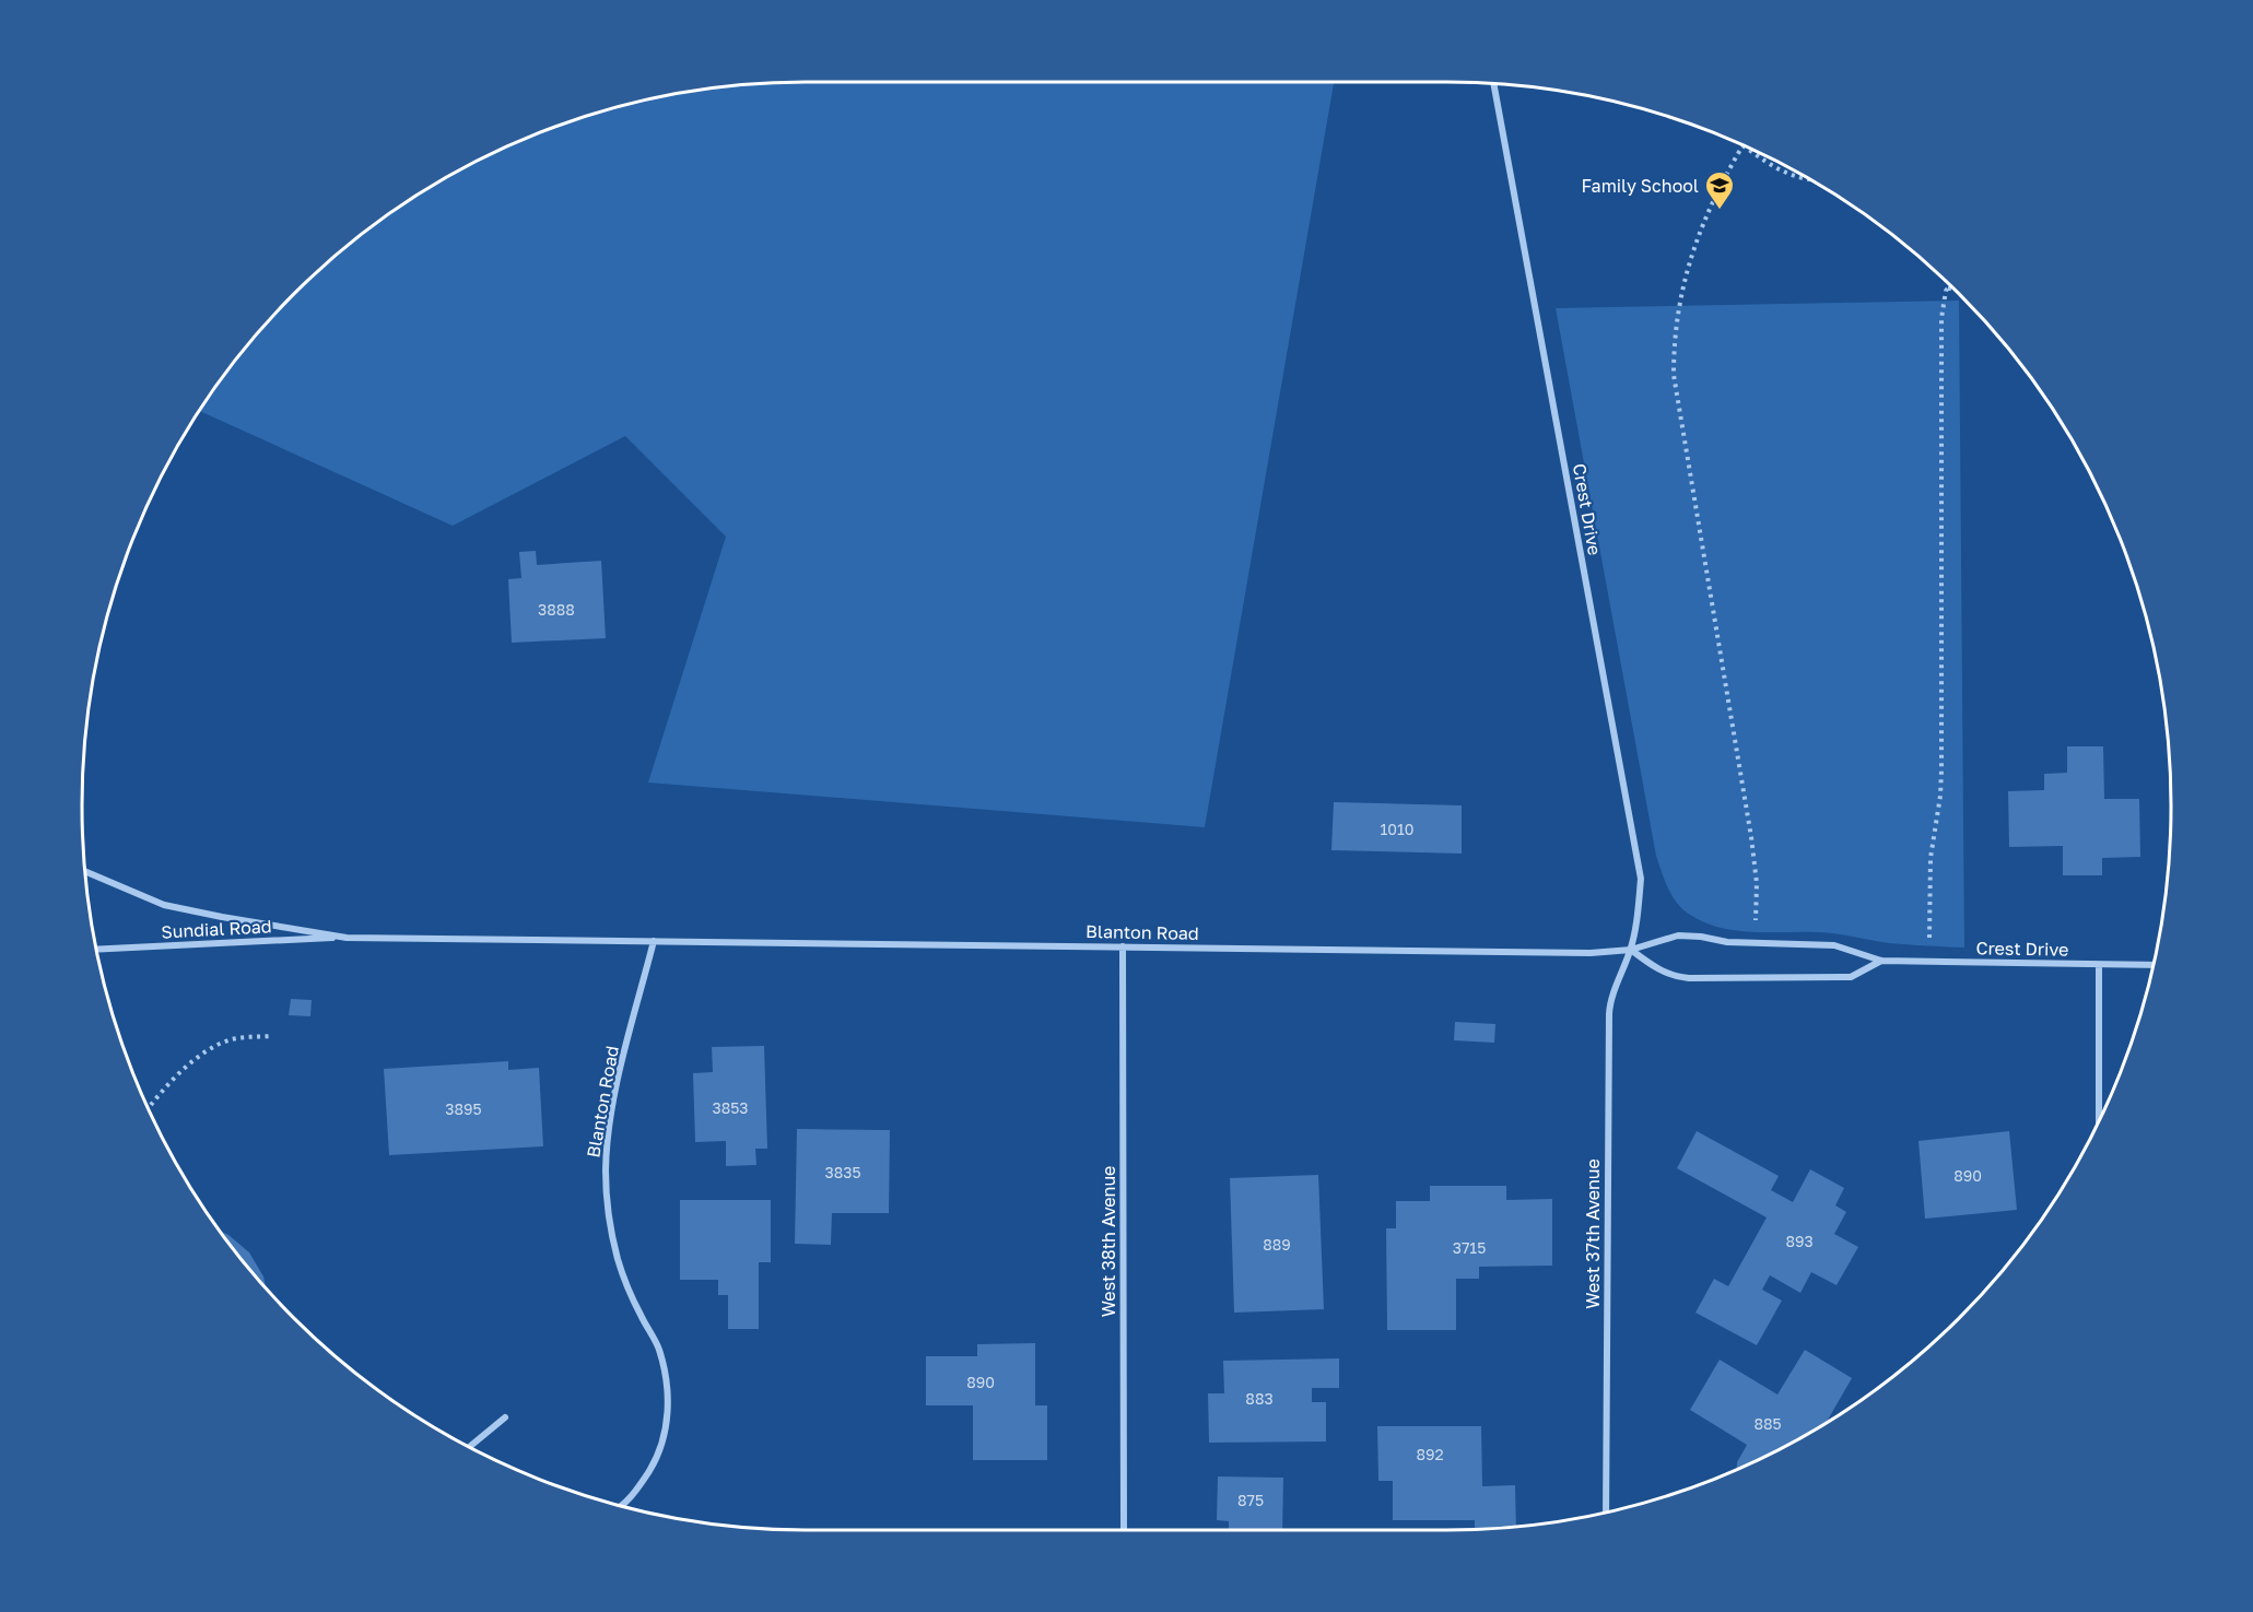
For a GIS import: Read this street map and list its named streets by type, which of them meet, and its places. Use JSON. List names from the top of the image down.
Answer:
{
  "streets": {
    "street": [
      "Crest Drive",
      "Sundial Road",
      "Blanton Road",
      "West 37th Avenue",
      "West 38th Avenue"
    ]
  },
  "crossings": [
    ["Crest Drive", "Blanton Road"],
    ["Crest Drive", "West 37th Avenue"],
    ["Sundial Road", "Blanton Road"],
    ["Blanton Road", "West 37th Avenue"],
    ["Blanton Road", "West 38th Avenue"]
  ],
  "places": {
    "school or university": ["Family School"]
  },
  "house_numbers": [
    "3888",
    "1010",
    "3853",
    "3895",
    "3835",
    "890",
    "893",
    "889",
    "3715",
    "890",
    "883",
    "885",
    "892",
    "875"
  ]
}
